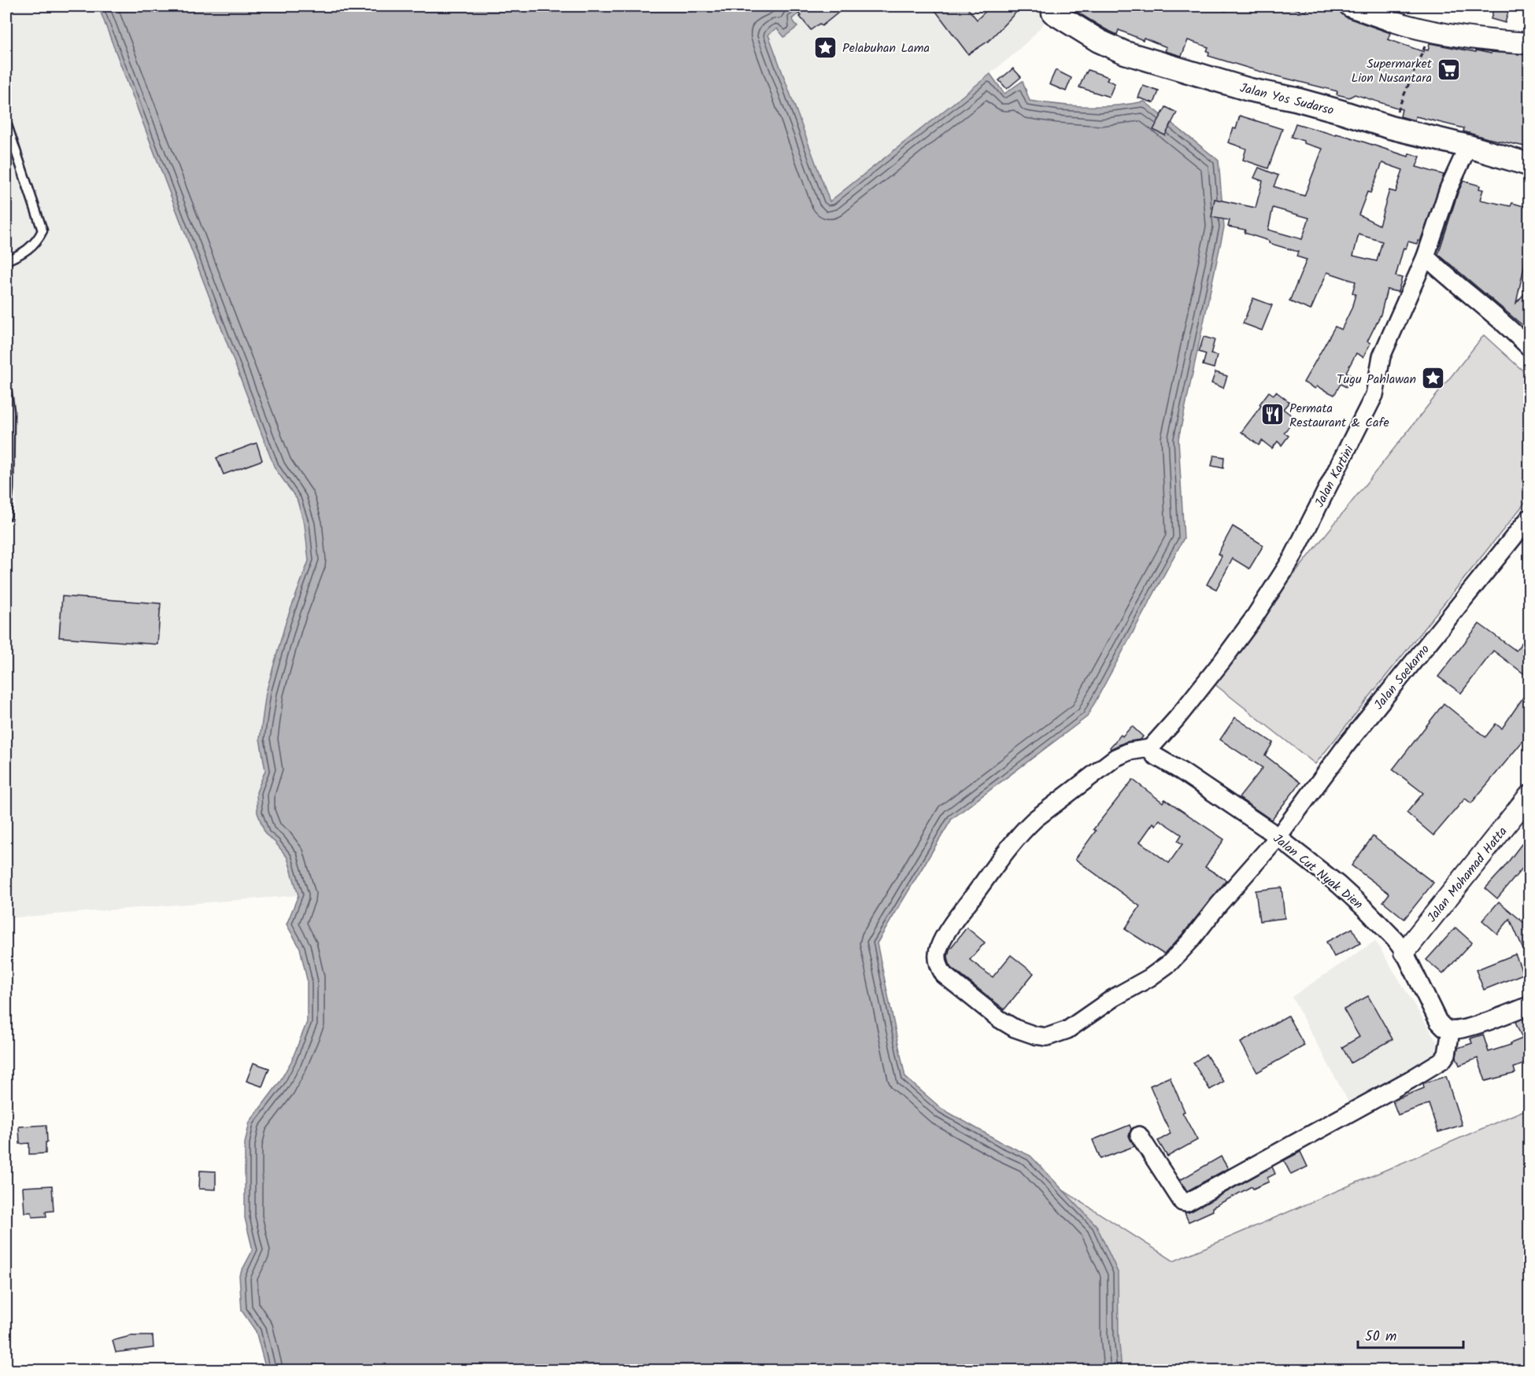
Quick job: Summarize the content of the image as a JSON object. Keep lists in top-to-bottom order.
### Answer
{
  "streets": {
    "main road": ["Jalan Yos Sudarso"],
    "street": [
      "Jalan Kartini",
      "Jalan Soekarno",
      "Jalan Cut Nyak Dien",
      "Jalan Mohamad Hatta"
    ]
  },
  "crossings": [
    ["Jalan Yos Sudarso", "Jalan Kartini"],
    ["Jalan Kartini", "Jalan Soekarno"],
    ["Jalan Kartini", "Jalan Cut Nyak Dien"],
    ["Jalan Soekarno", "Jalan Cut Nyak Dien"],
    ["Jalan Cut Nyak Dien", "Jalan Mohamad Hatta"]
  ],
  "places": {
    "place": ["Pelabuhan Lama", "Tugu Pahlawan"],
    "supermarket": ["Supermarket Lion Nusantara"],
    "restaurant": ["Permata Restaurant & Cafe"]
  },
  "scale_bar": "50 m"
}
